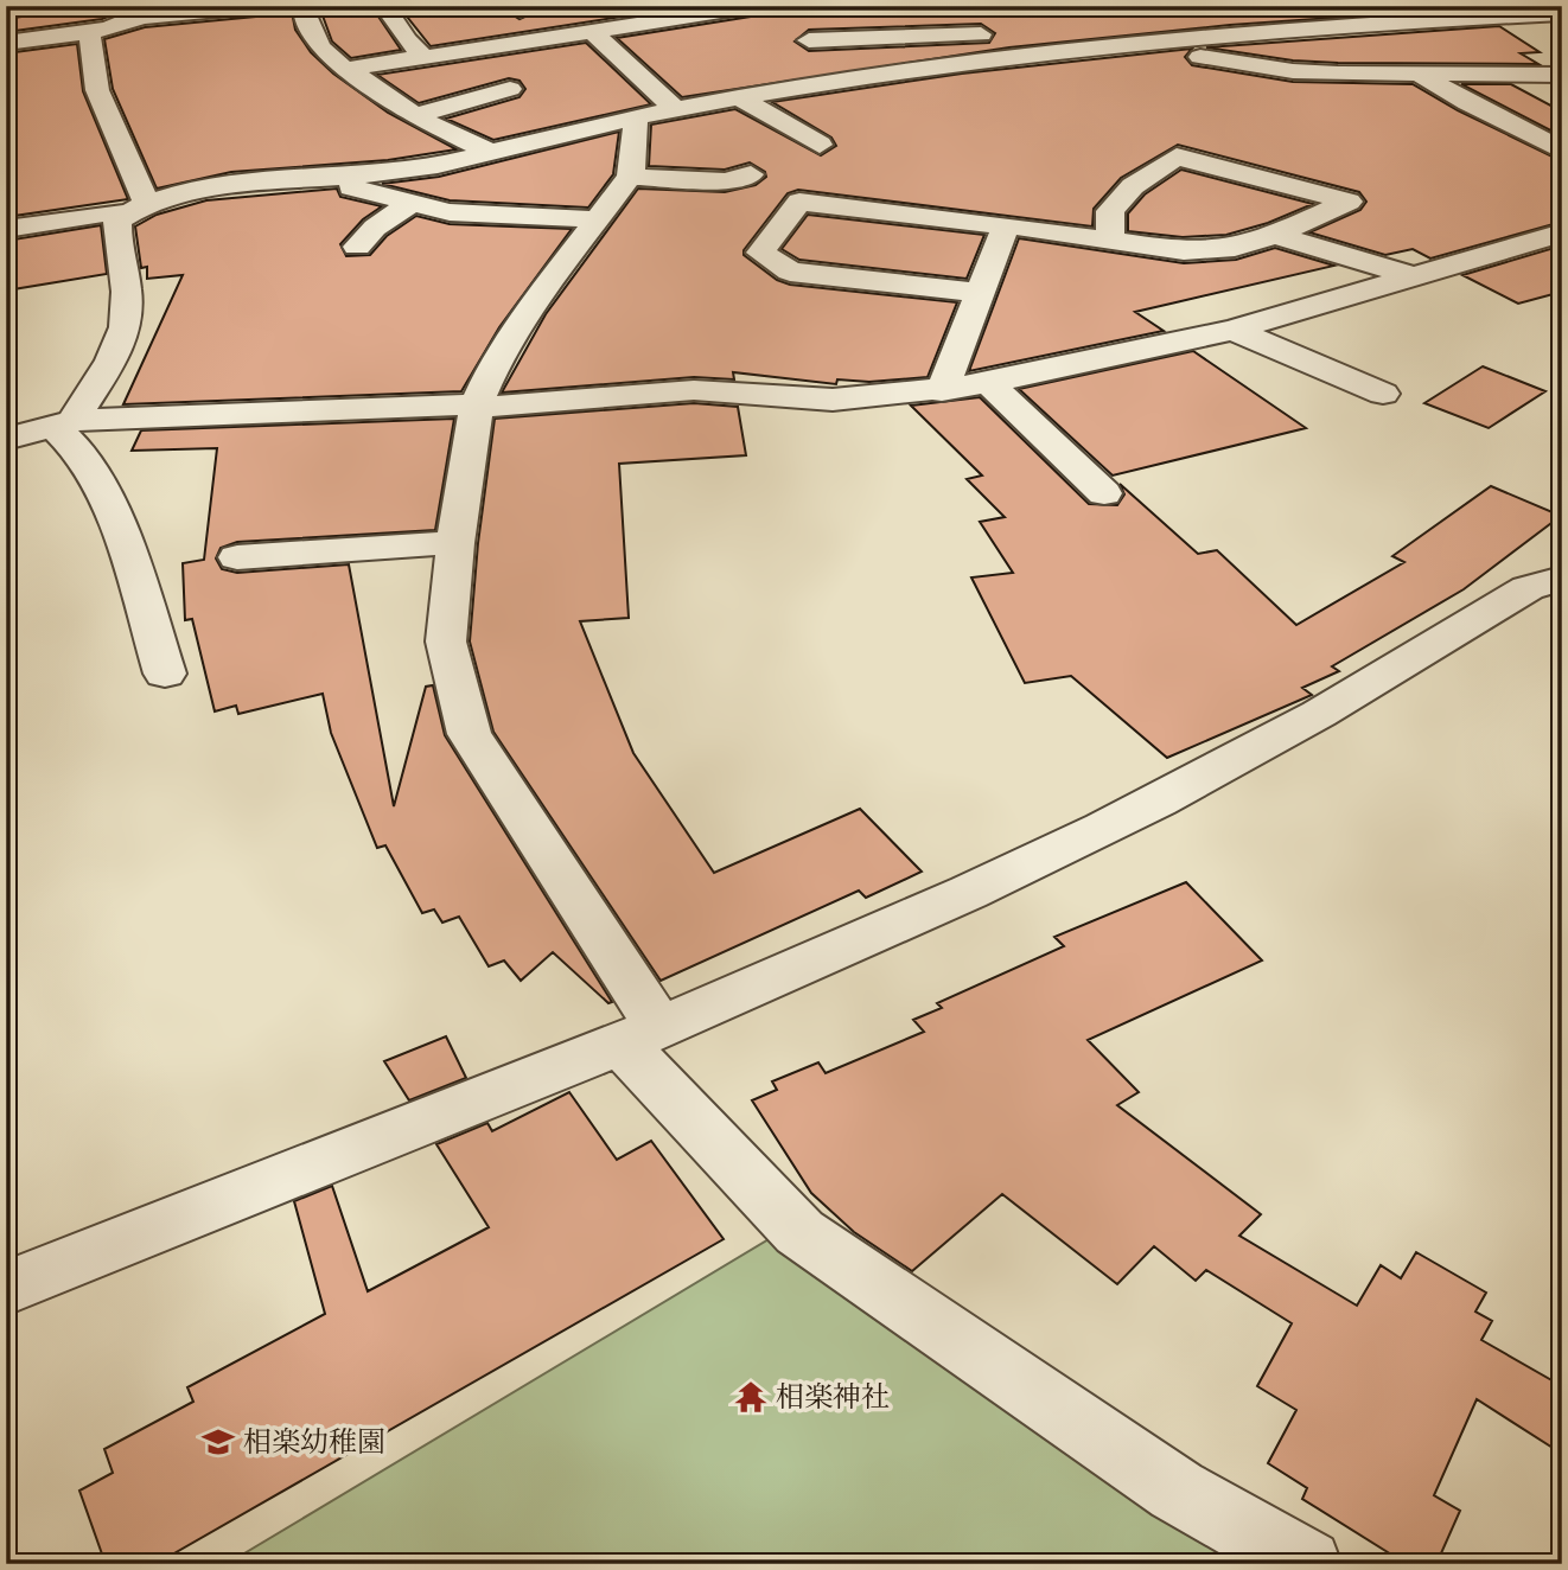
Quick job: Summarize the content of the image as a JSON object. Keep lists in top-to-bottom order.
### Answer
{
  "places": {
    "temple": ["相楽神社"],
    "school or university": ["相楽幼稚園"]
  }
}
